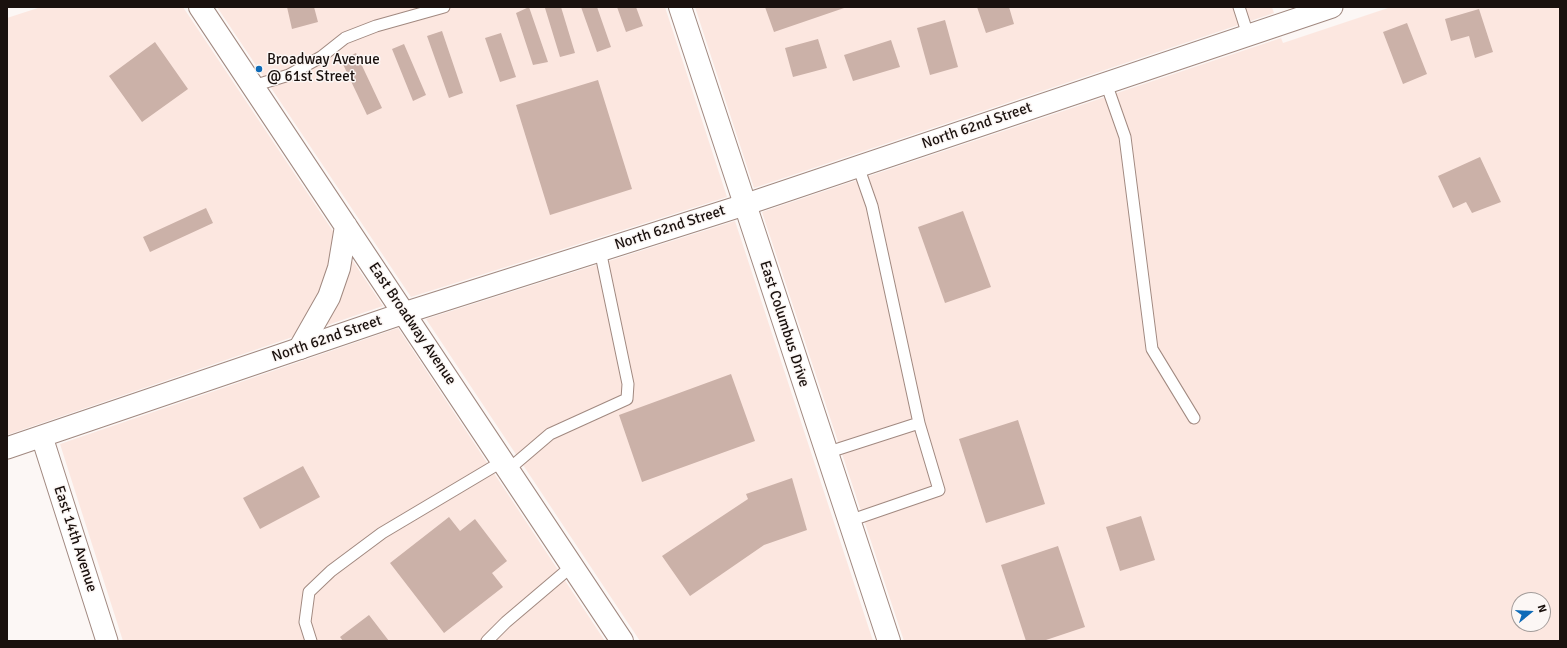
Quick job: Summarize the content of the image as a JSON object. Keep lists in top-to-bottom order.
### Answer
{
  "streets": {
    "street": [
      "North 62nd Street",
      "East Broadway Avenue",
      "East Columbus Drive",
      "East 14th Avenue"
    ]
  },
  "crossings": [
    ["North 62nd Street", "East Broadway Avenue"],
    ["North 62nd Street", "East Columbus Drive"],
    ["North 62nd Street", "East 14th Avenue"]
  ],
  "places": ["Broadway Avenue @ 61st Street"],
  "north": "right"
}
